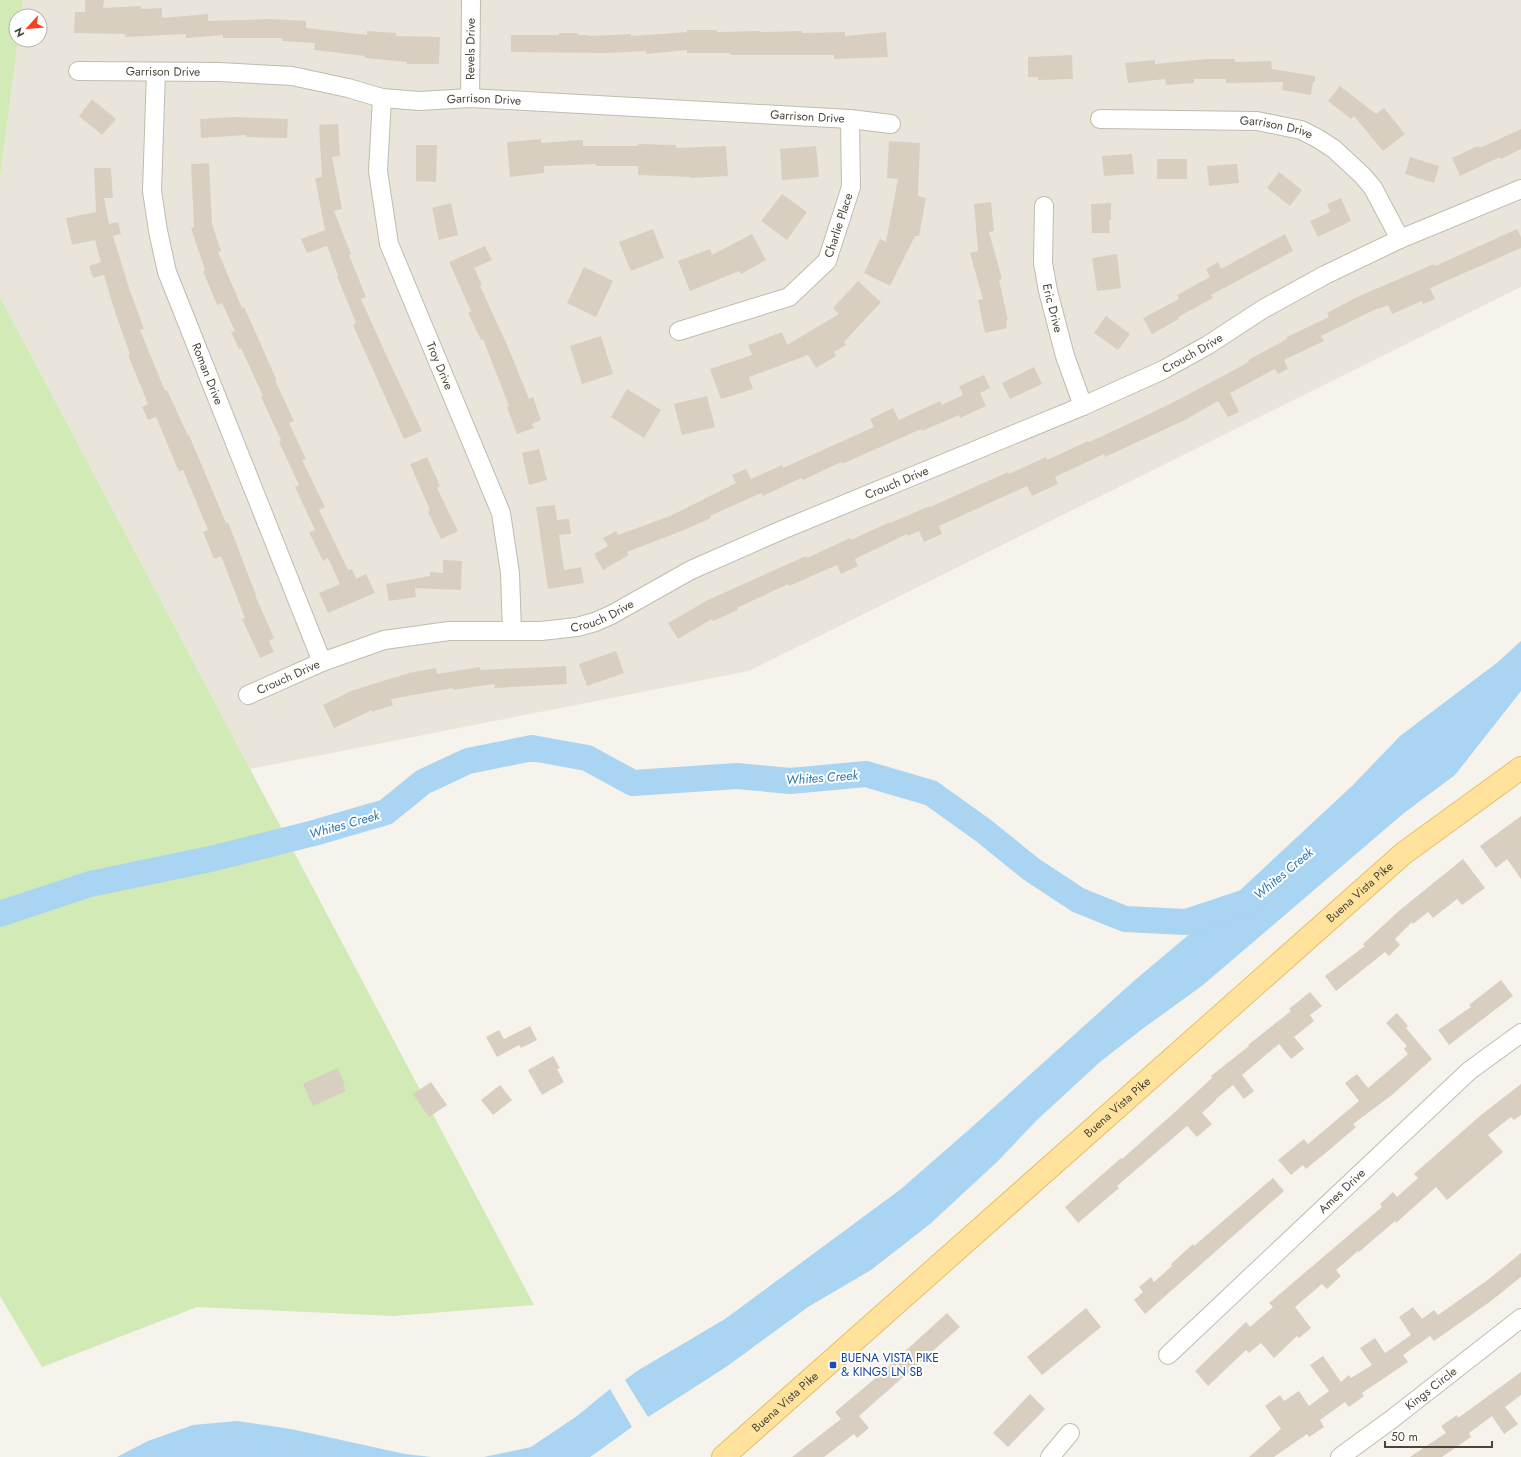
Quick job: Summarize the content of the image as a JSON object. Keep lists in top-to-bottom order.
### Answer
{
  "streets": {
    "main road": ["Buena Vista Pike"],
    "street": [
      "Revels Drive",
      "Garrison Drive",
      "Charlie Place",
      "Eric Drive",
      "Crouch Drive",
      "Troy Drive",
      "Roman Drive",
      "Ames Drive",
      "Kings Circle"
    ]
  },
  "crossings": [
    ["Revels Drive", "Garrison Drive"],
    ["Garrison Drive", "Charlie Place"],
    ["Garrison Drive", "Crouch Drive"],
    ["Garrison Drive", "Troy Drive"],
    ["Garrison Drive", "Roman Drive"],
    ["Eric Drive", "Crouch Drive"],
    ["Crouch Drive", "Troy Drive"],
    ["Crouch Drive", "Roman Drive"]
  ],
  "water": ["Whites Creek"],
  "places": {
    "transit": ["BUENA VISTA PIKE & KINGS LN SB"]
  },
  "scale_bar": "50 m",
  "north": "bottom left"
}
